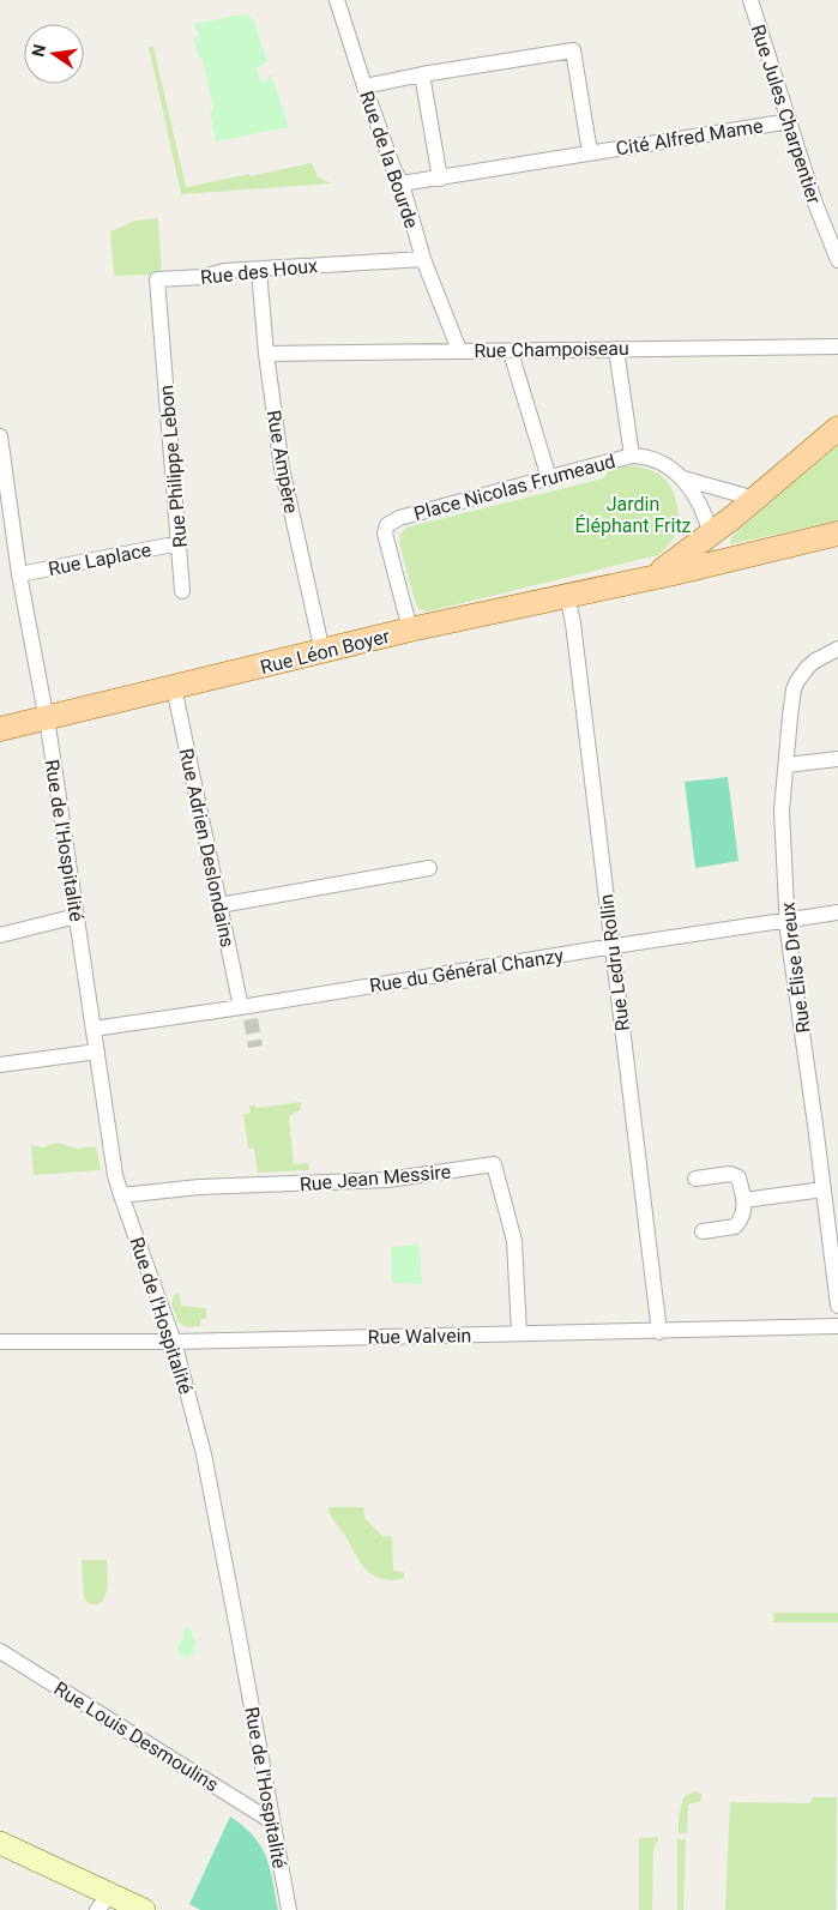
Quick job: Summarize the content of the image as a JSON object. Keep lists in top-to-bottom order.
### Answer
{
  "streets": {
    "main road": ["Rue Léon Boyer"],
    "street": [
      "Rue Jules Charpentier",
      "Cité Alfred Mame",
      "Rue de la Bourde",
      "Rue des Houx",
      "Rue Champoiseau",
      "Rue Ampère",
      "Rue Philippe Lebon",
      "Place Nicolas Frumeaud",
      "Rue Laplace",
      "Rue de l'Hospitalité",
      "Rue Adrien Deslondains",
      "Rue Ledru Rollin",
      "Rue Élise Dreux",
      "Rue du Général Chanzy",
      "Rue Jean Messire",
      "Rue Walvein",
      "Rue Louis Desmoulins"
    ]
  },
  "crossings": [
    ["Rue Jules Charpentier", "Cité Alfred Mame"],
    ["Cité Alfred Mame", "Rue de la Bourde"],
    ["Rue de la Bourde", "Rue des Houx"],
    ["Rue de la Bourde", "Rue Champoiseau"],
    ["Rue des Houx", "Rue Ampère"],
    ["Rue des Houx", "Rue Philippe Lebon"],
    ["Rue Champoiseau", "Rue Ampère"],
    ["Rue Ampère", "Rue Léon Boyer"],
    ["Rue Philippe Lebon", "Rue Laplace"],
    ["Place Nicolas Frumeaud", "Rue Léon Boyer"],
    ["Rue Laplace", "Rue de l'Hospitalité"],
    ["Rue Léon Boyer", "Rue de l'Hospitalité"],
    ["Rue Léon Boyer", "Rue Adrien Deslondains"],
    ["Rue Léon Boyer", "Rue Ledru Rollin"],
    ["Rue de l'Hospitalité", "Rue du Général Chanzy"],
    ["Rue de l'Hospitalité", "Rue Jean Messire"],
    ["Rue de l'Hospitalité", "Rue Walvein"],
    ["Rue de l'Hospitalité", "Rue Louis Desmoulins"],
    ["Rue Adrien Deslondains", "Rue du Général Chanzy"],
    ["Rue Ledru Rollin", "Rue du Général Chanzy"],
    ["Rue Ledru Rollin", "Rue Walvein"],
    ["Rue Élise Dreux", "Rue du Général Chanzy"],
    ["Rue Jean Messire", "Rue Walvein"]
  ],
  "parks": ["Jardin Éléphant Fritz"],
  "north": "left"
}
